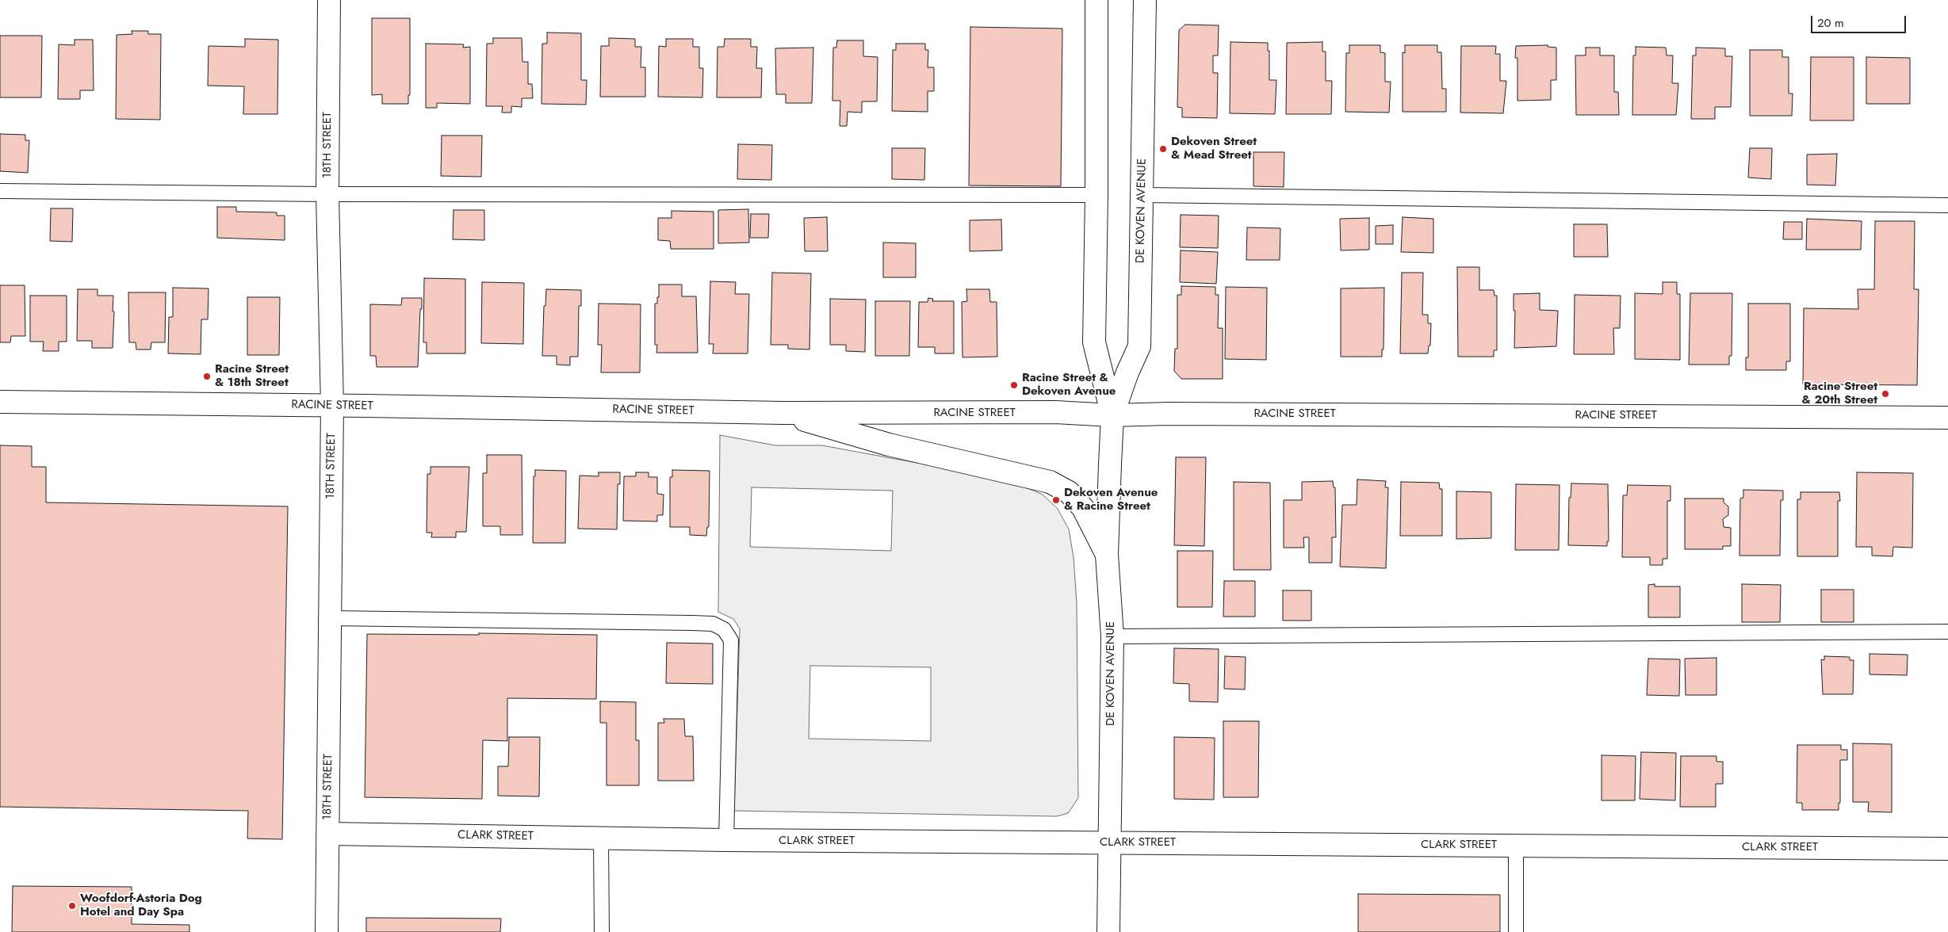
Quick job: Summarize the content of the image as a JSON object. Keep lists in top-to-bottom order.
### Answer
{
  "streets": {
    "street": [
      "18TH STREET",
      "DE KOVEN AVENUE",
      "RACINE STREET",
      "CLARK STREET"
    ]
  },
  "crossings": [
    ["18TH STREET", "RACINE STREET"],
    ["18TH STREET", "CLARK STREET"],
    ["DE KOVEN AVENUE", "RACINE STREET"],
    ["DE KOVEN AVENUE", "CLARK STREET"]
  ],
  "places": [
    "Dekoven Street & Mead Street",
    "Racine Street & 18th Street",
    "Racine Street & Dekoven Avenue",
    "Racine Street & 20th Street",
    "Dekoven Avenue & Racine Street",
    "Woofdorf-Astoria Dog Hotel and Day Spa"
  ],
  "scale_bar": "20 m"
}
